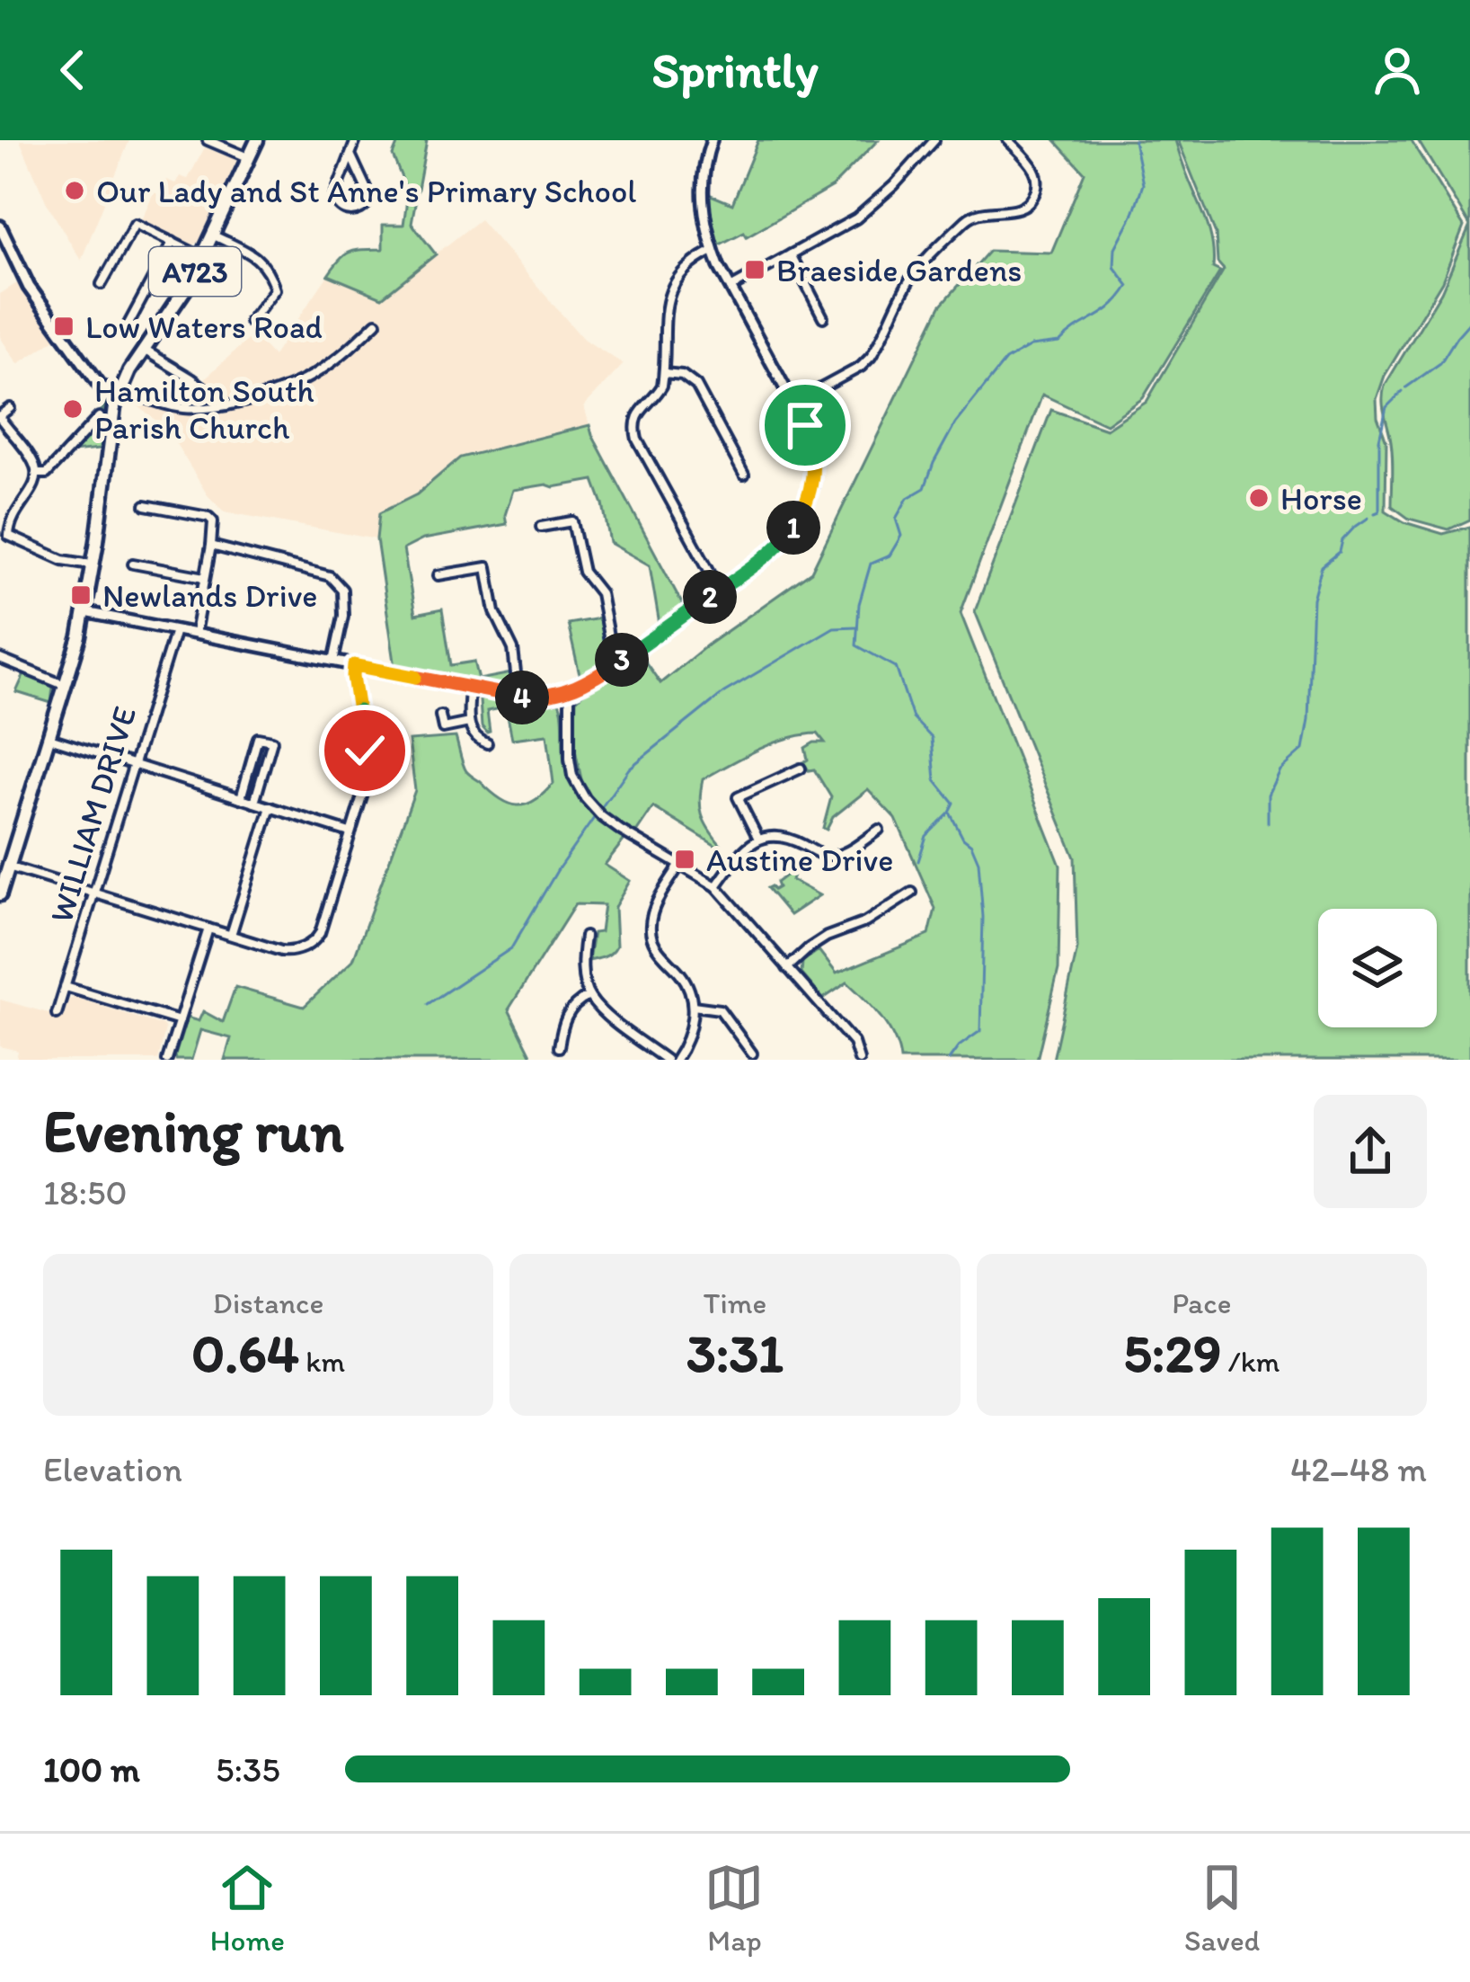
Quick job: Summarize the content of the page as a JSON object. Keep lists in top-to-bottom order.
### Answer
{
  "streets": {
    "main road": ["A723"],
    "street": ["WILLIAM DRIVE"]
  },
  "places": {
    "other": ["Our Lady and St Anne's Primary School", "Hamilton South Parish Church", "Horse"],
    "transit": [
      "Braeside Gardens",
      "Low Waters Road",
      "Newlands Drive",
      "Austine Drive"
    ]
  },
  "page": {
    "header": "Sprintly",
    "pins": [
      "1",
      "2",
      "3",
      "4"
    ],
    "heading": ["Evening run", "18:50"],
    "stats": [
      ["Distance", "0.64 km"],
      ["Time", "3:31"],
      ["Pace", "5:29 /km"]
    ],
    "chart": ["Elevation", "42–48 m"],
    "list": [
      {
        "name": "100 m",
        "note": "5:35"
      }
    ],
    "tabs": ["Home", "Map", "Saved"]
  }
}
